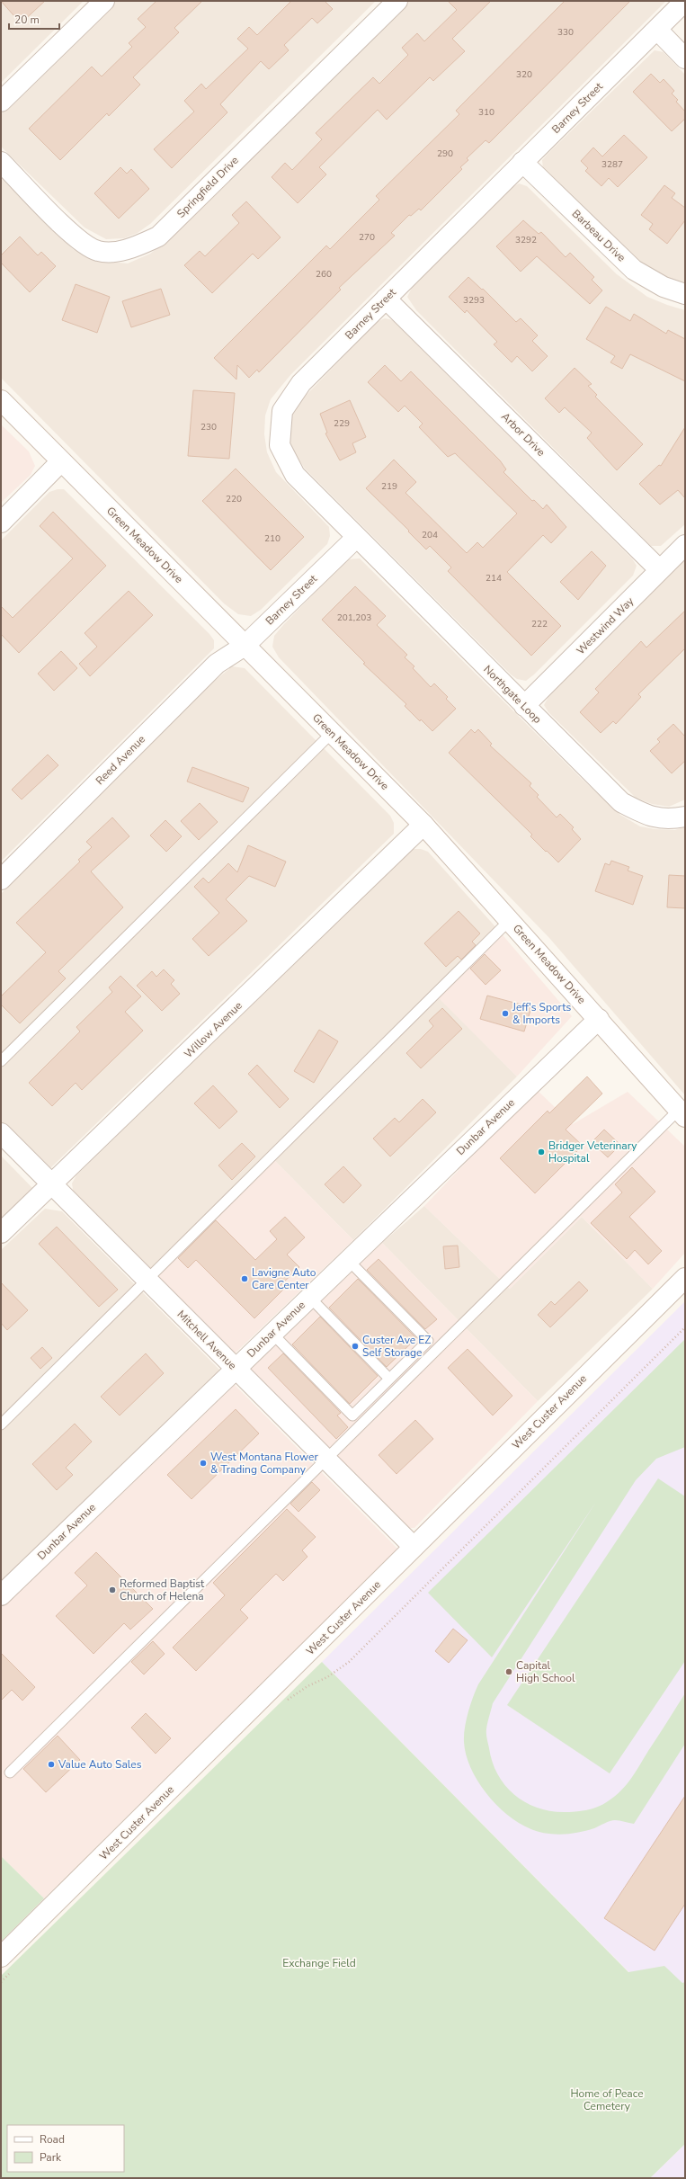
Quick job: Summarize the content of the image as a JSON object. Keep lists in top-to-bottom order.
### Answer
{
  "streets": {
    "street": [
      "Barney Street",
      "Springfield Drive",
      "Barbeau Drive",
      "Arbor Drive",
      "Green Meadow Drive",
      "Westwind Way",
      "Northgate Loop",
      "Reed Avenue",
      "Willow Avenue",
      "Dunbar Avenue",
      "Mitchell Avenue",
      "West Custer Avenue"
    ]
  },
  "crossings": [
    ["Barney Street", "Barbeau Drive"],
    ["Barney Street", "Arbor Drive"],
    ["Barney Street", "Green Meadow Drive"],
    ["Barney Street", "Northgate Loop"],
    ["Barney Street", "Reed Avenue"],
    ["Arbor Drive", "Westwind Way"],
    ["Green Meadow Drive", "Reed Avenue"],
    ["Green Meadow Drive", "Willow Avenue"],
    ["Green Meadow Drive", "Dunbar Avenue"],
    ["Westwind Way", "Northgate Loop"],
    ["Willow Avenue", "Mitchell Avenue"],
    ["Dunbar Avenue", "Mitchell Avenue"],
    ["Mitchell Avenue", "West Custer Avenue"]
  ],
  "parks": ["Exchange Field", "Home of Peace Cemetery"],
  "places": [
    "Jeff's Sports & Imports",
    "Bridger Veterinary Hospital",
    "Lavigne Auto Care Center",
    "Custer Ave EZ Self Storage",
    "West Montana Flower & Trading Company",
    "Reformed Baptist Church of Helena",
    "Capital High School",
    "Value Auto Sales"
  ],
  "house_numbers": [
    "330",
    "320",
    "310",
    "290",
    "3287",
    "270",
    "3292",
    "260",
    "3293",
    "229",
    "230",
    "219",
    "220",
    "204",
    "210",
    "214",
    "201,203",
    "222"
  ],
  "legend": ["Road", "Park"],
  "scale_bar": "20 m"
}
